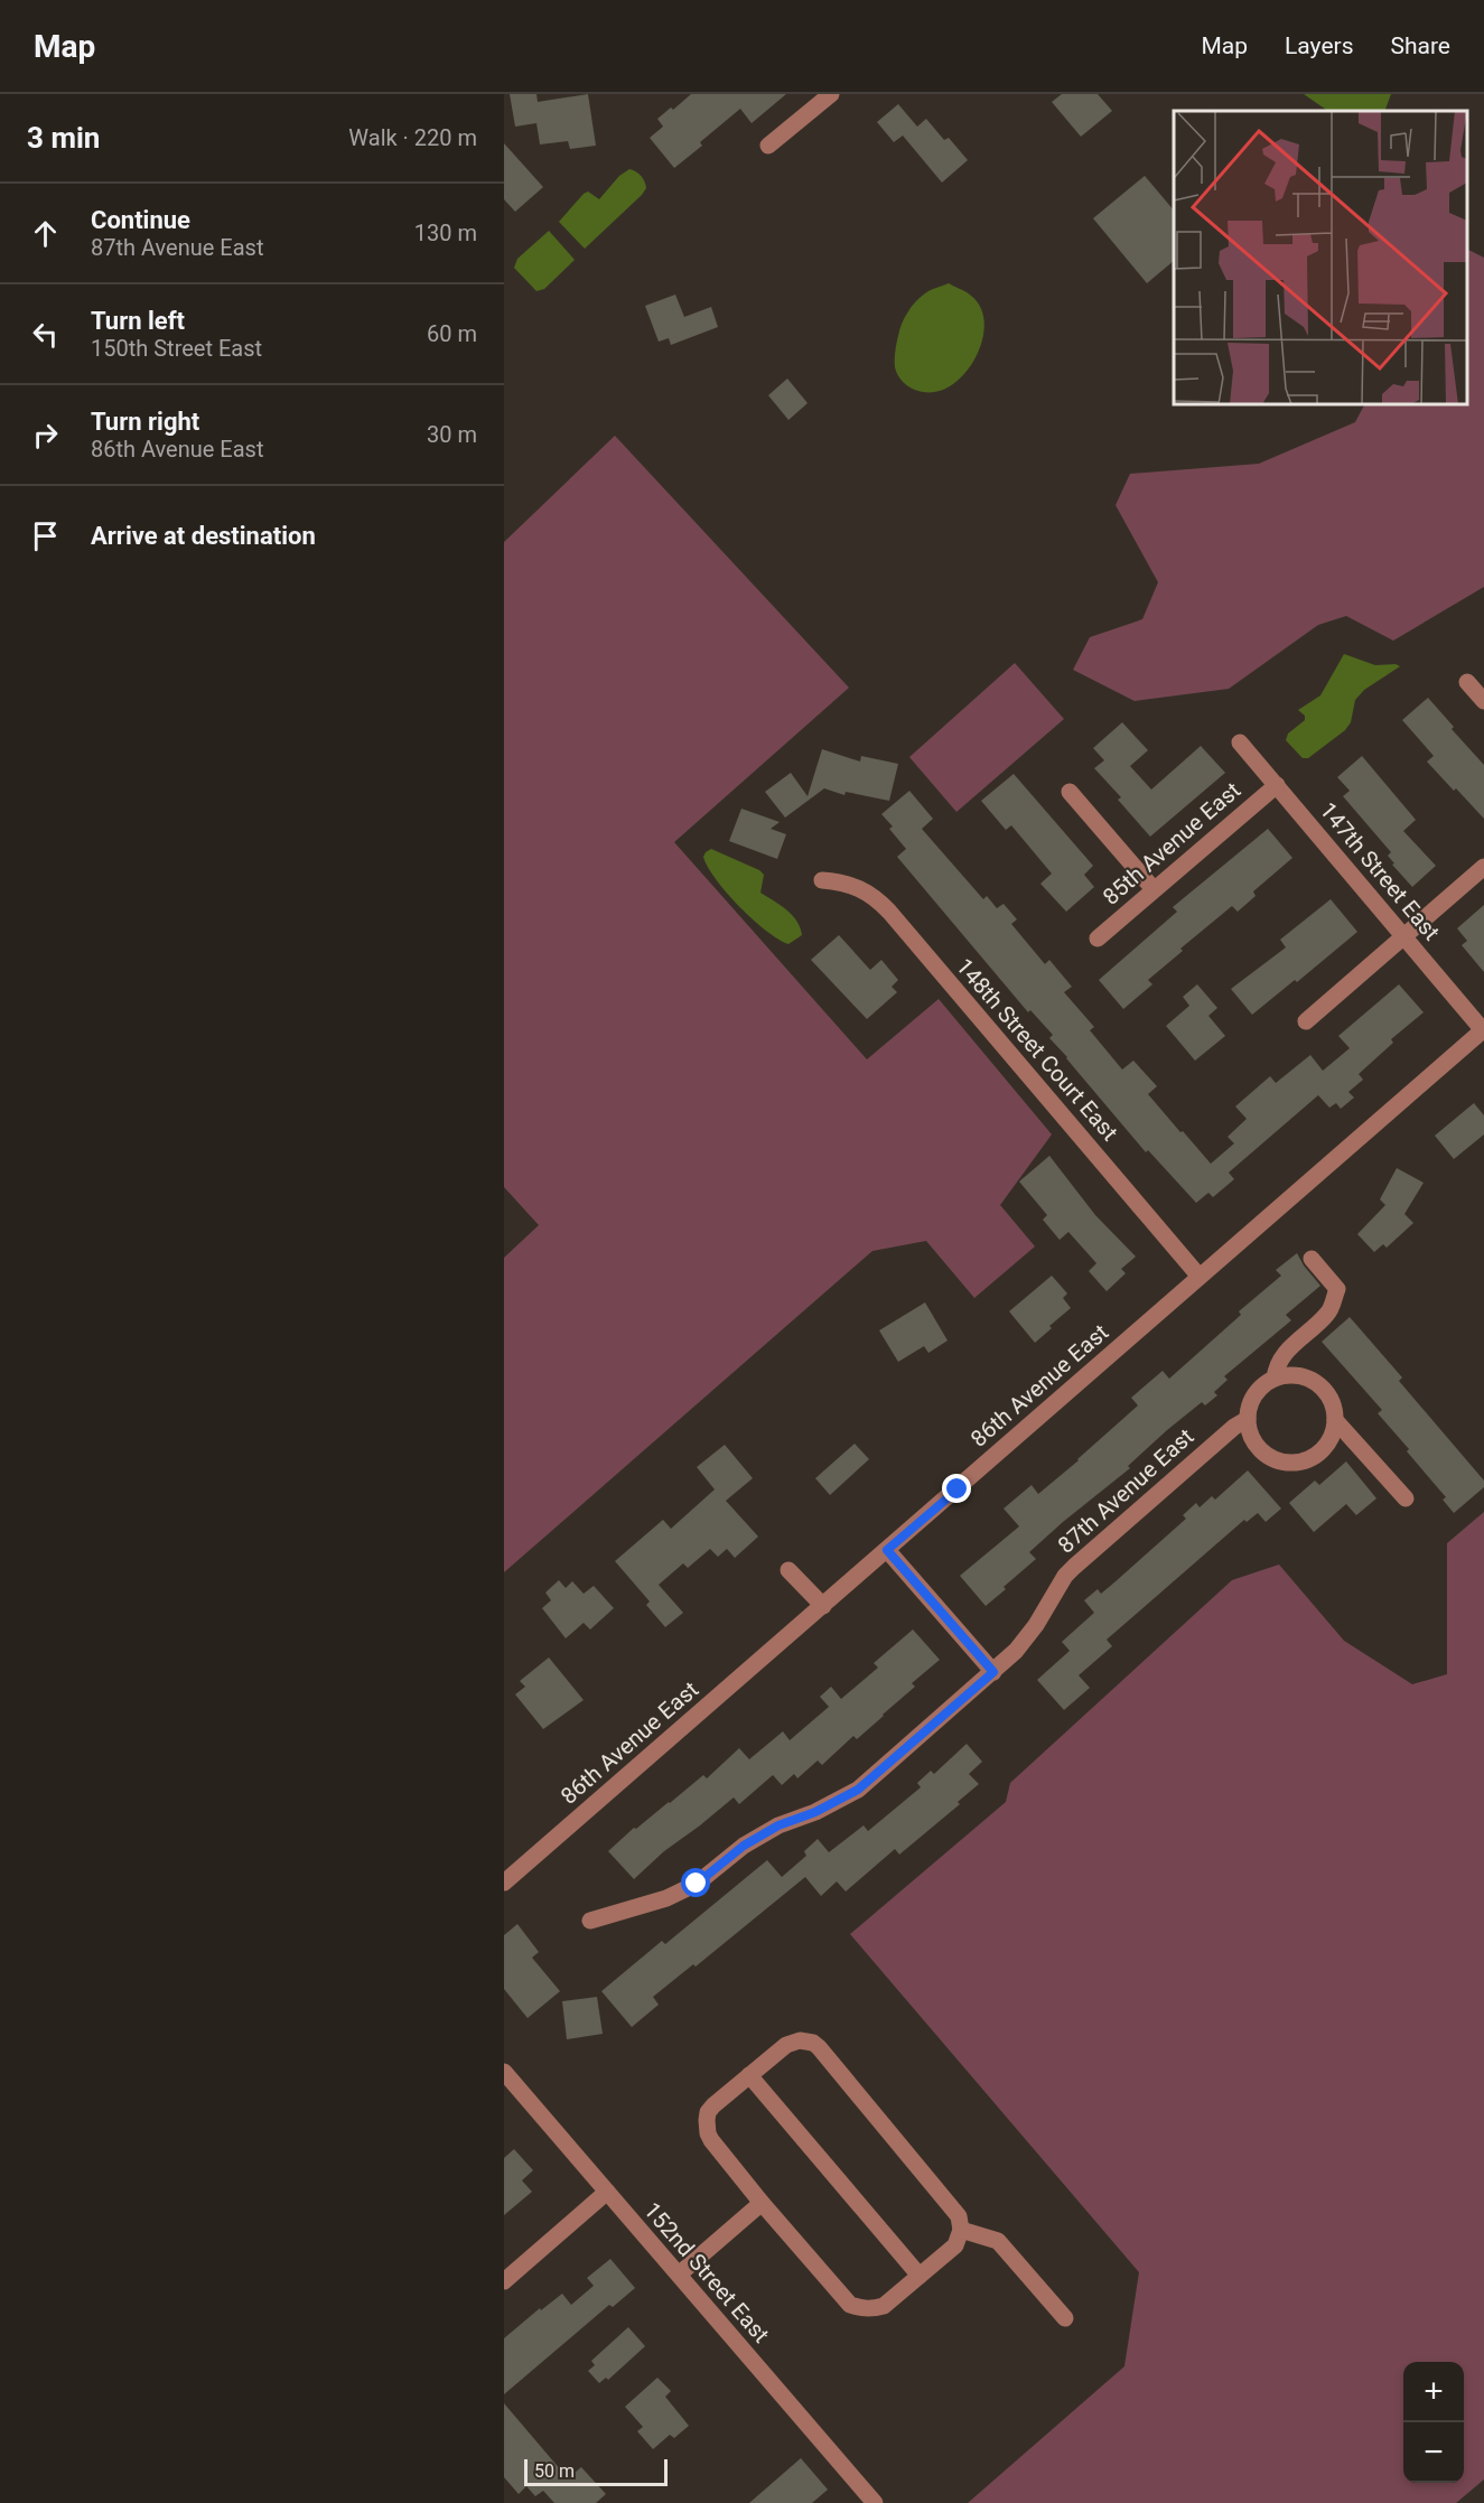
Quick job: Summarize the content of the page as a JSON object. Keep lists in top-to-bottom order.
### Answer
{
  "streets": {
    "street": [
      "85th Avenue East",
      "147th Street East",
      "148th Street Court East",
      "86th Avenue East",
      "87th Avenue East",
      "152nd Street East"
    ]
  },
  "crossings": [
    ["85th Avenue East", "147th Street East"],
    ["147th Street East", "86th Avenue East"],
    ["148th Street Court East", "86th Avenue East"]
  ],
  "scale_bar": "50 m",
  "page": {
    "header": "Map",
    "nav": ["Map", "Layers", "Share"],
    "heading": ["3 min", "Walk · 220 m"],
    "list": [
      ["Continue", "87th Avenue East", "130 m"],
      ["Turn left", "150th Street East", "60 m"],
      ["Turn right", "86th Avenue East", "30 m"],
      "Arrive at destination"
    ],
    "map_buttons": ["+", "−"],
    "scale": "50 m"
  }
}
